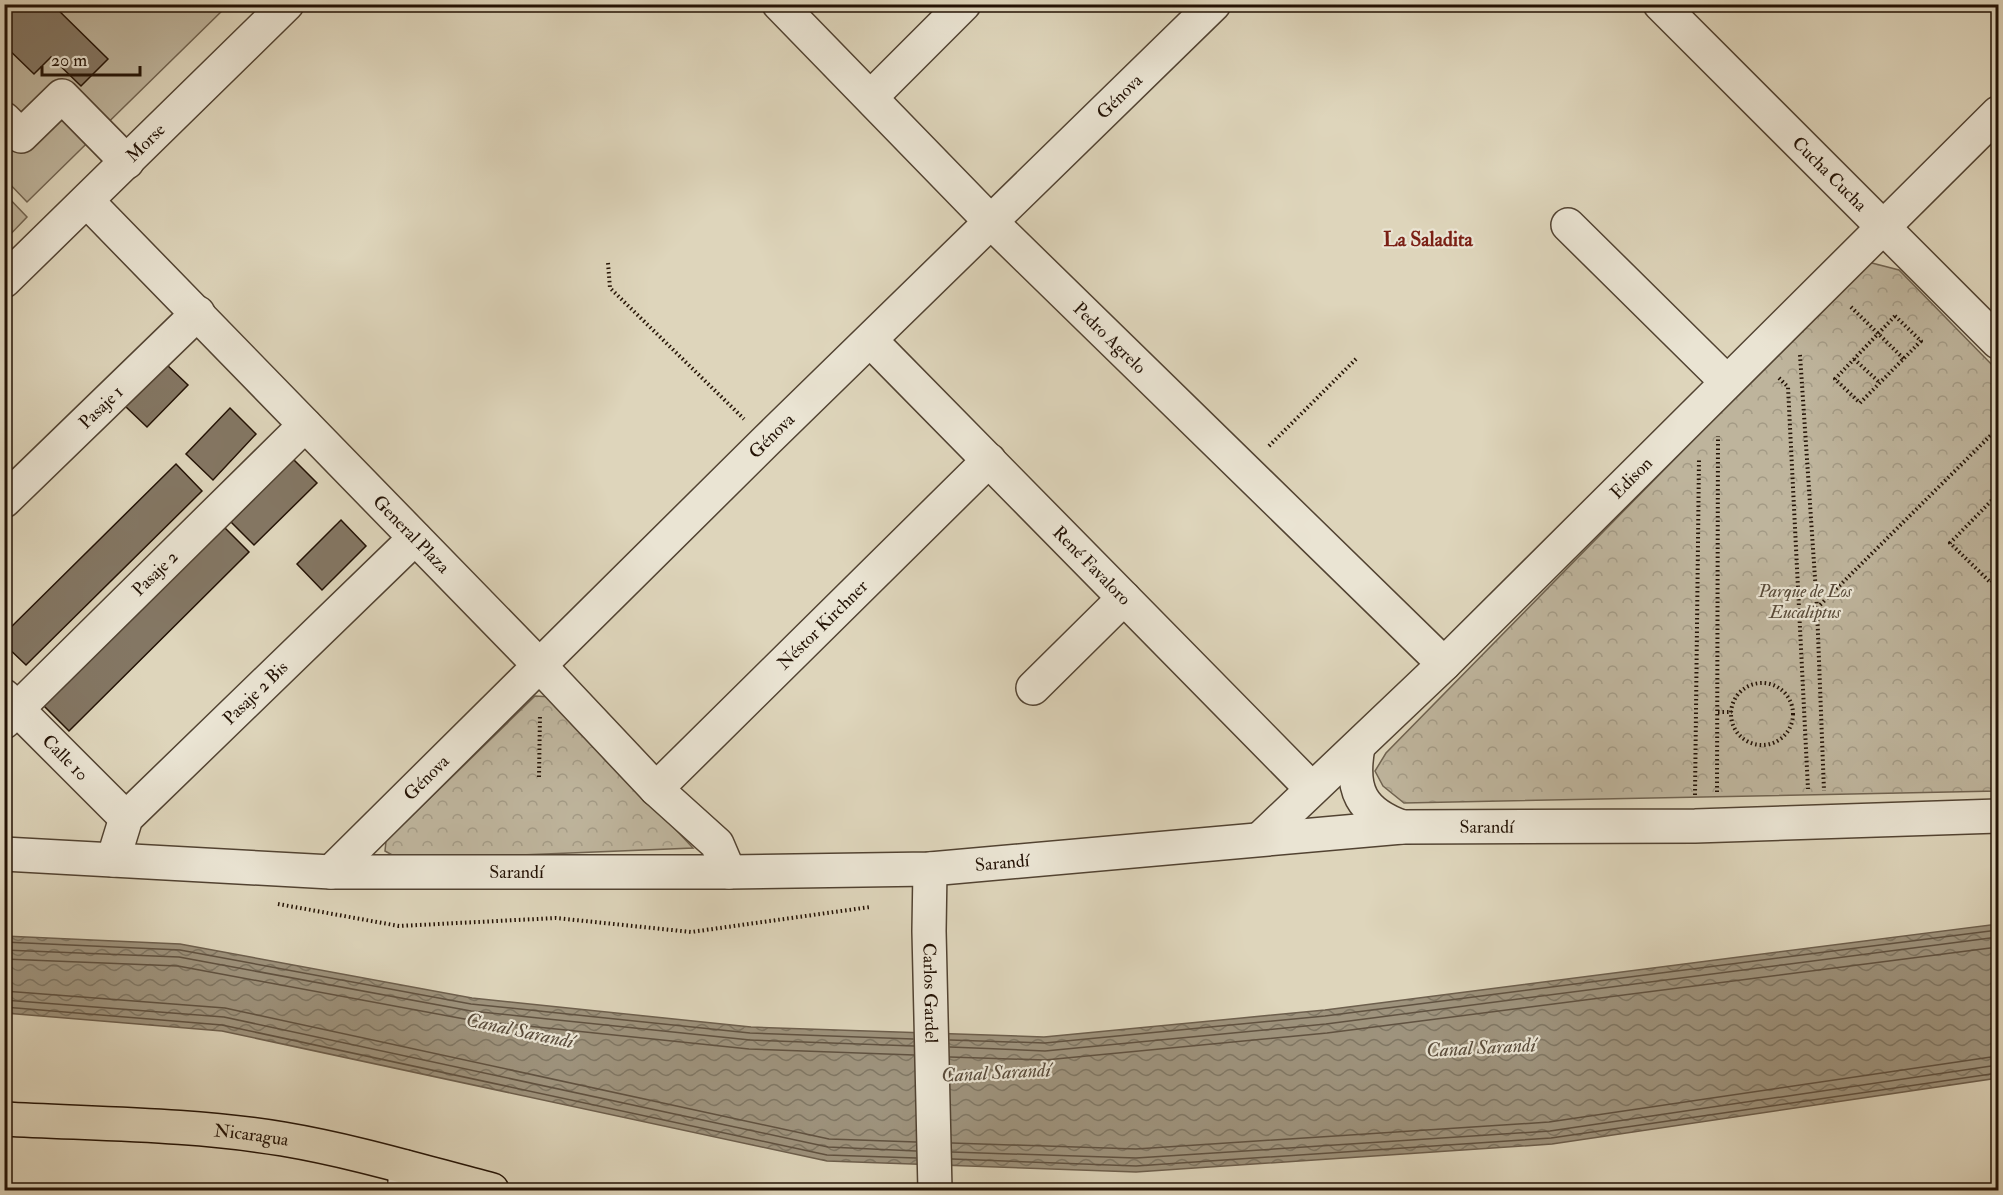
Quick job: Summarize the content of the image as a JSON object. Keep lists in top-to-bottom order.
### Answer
{
  "streets": {
    "main road": ["Nicaragua"],
    "street": [
      "Génova",
      "Morse",
      "Cucha Cucha",
      "Pedro Agrelo",
      "Pasaje 1",
      "Edison",
      "General Plaza",
      "René Favaloro",
      "Pasaje 2",
      "Néstor Kirchner",
      "Pasaje 2 Bis",
      "Calle 10",
      "Sarandí",
      "Carlos Gardel"
    ]
  },
  "crossings": [
    ["Génova", "Pedro Agrelo"],
    ["Génova", "General Plaza"],
    ["Génova", "René Favaloro"],
    ["Génova", "Sarandí"],
    ["Morse", "General Plaza"],
    ["Cucha Cucha", "Edison"],
    ["Pedro Agrelo", "Edison"],
    ["Pasaje 1", "General Plaza"],
    ["Edison", "René Favaloro"],
    ["Edison", "Sarandí"],
    ["General Plaza", "Pasaje 2"],
    ["General Plaza", "Néstor Kirchner"],
    ["General Plaza", "Pasaje 2 Bis"],
    ["General Plaza", "Sarandí"],
    ["René Favaloro", "Néstor Kirchner"],
    ["Pasaje 2", "Calle 10"],
    ["Pasaje 2 Bis", "Calle 10"],
    ["Pasaje 2 Bis", "Sarandí"],
    ["Sarandí", "Carlos Gardel"]
  ],
  "districts": ["La Saladita"],
  "water": ["Canal Sarandí"],
  "parks": ["Parque de Los Eucaliptus"],
  "scale_bar": "20 m"
}
